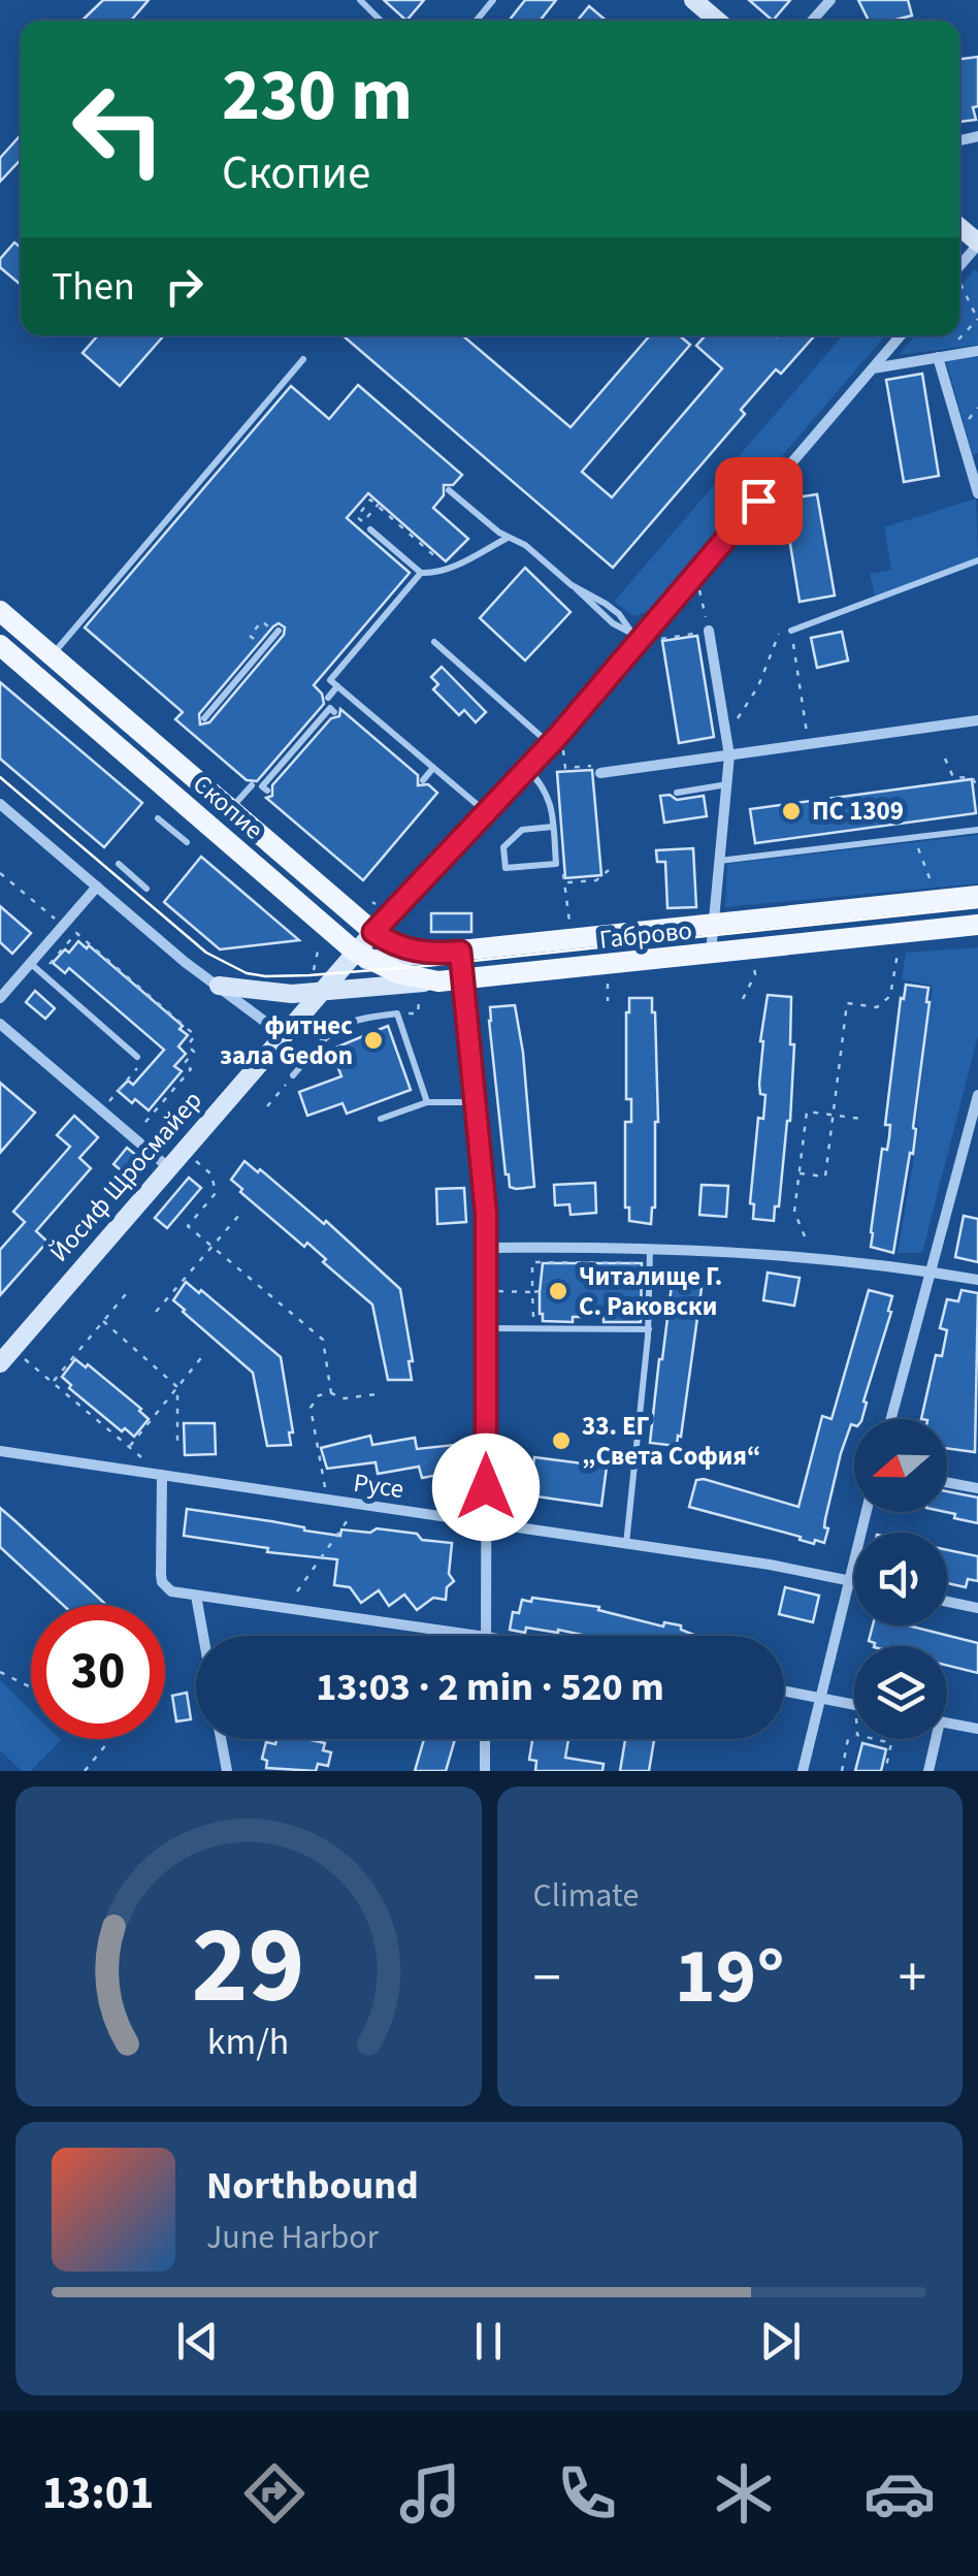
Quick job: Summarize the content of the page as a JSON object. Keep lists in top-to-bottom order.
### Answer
{
  "streets": {
    "main road": ["Скопие", "Габрово"],
    "street": ["Йосиф Щросмайер", "Русе"]
  },
  "crossings": [
    ["Скопие", "Габрово"],
    ["Скопие", "Йосиф Щросмайер"],
    ["Габрово", "Йосиф Щросмайер"]
  ],
  "places": [
    "ПС 1309",
    "фитнес зала Gedon",
    "Читалище Г. С. Раковски",
    "33. ЕГ „Света София“"
  ],
  "north": "left",
  "page": {
    "turn": ["230 m", "Скопие"],
    "then": "Then",
    "limit": "30",
    "trip": "13:03 · 2 min · 520 m",
    "tile": "Climate",
    "heat": ["−", "19°", "+"],
    "song": ["Northbound", "June Harbor"],
    "tabs": "13:01",
    "gauge": ["29", "km/h"]
  }
}
